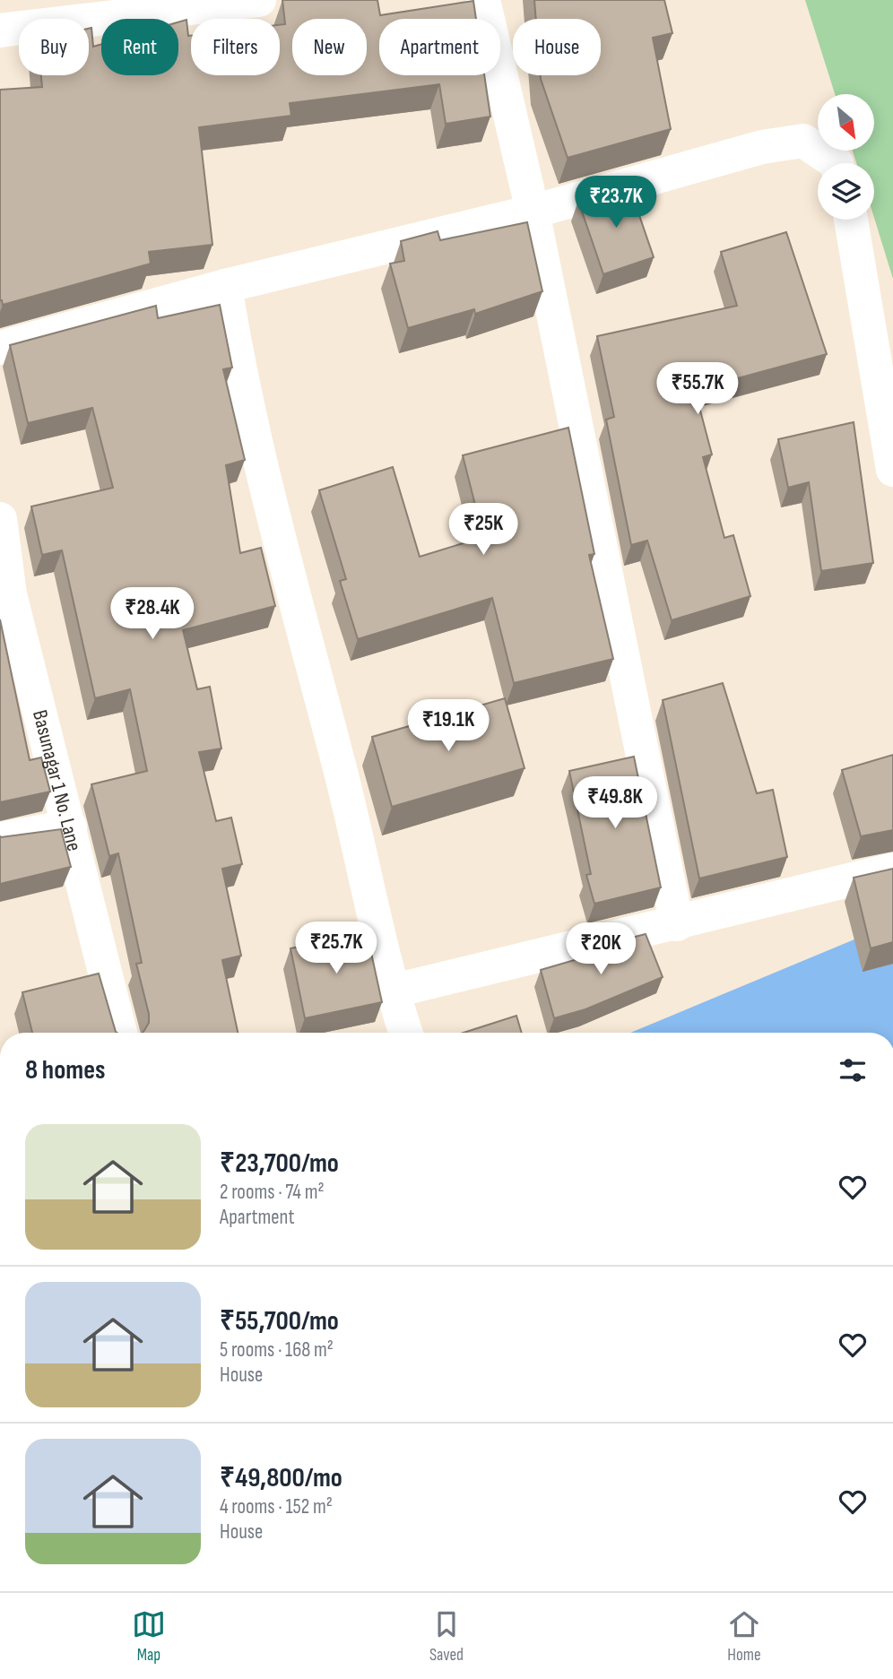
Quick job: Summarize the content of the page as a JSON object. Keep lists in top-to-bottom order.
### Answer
{
  "streets": {
    "street": ["Basunagar 1 No. Lane"]
  },
  "north": "bottom right",
  "page": {
    "chip": [
      "Buy",
      "Rent",
      "Filters",
      "New",
      "Apartment",
      "House"
    ],
    "price": [
      "₹23.7K",
      "₹55.7K",
      "₹25K",
      "₹28.4K",
      "₹19.1K",
      "₹49.8K",
      "₹25.7K",
      "₹20K"
    ],
    "heading": "8 homes",
    "list": [
      {
        "name": "₹23,700/mo",
        "note": "2 rooms · 74 m² · Apartment"
      },
      {
        "name": "₹55,700/mo",
        "note": "5 rooms · 168 m² · House"
      },
      {
        "name": "₹49,800/mo",
        "note": "4 rooms · 152 m² · House"
      }
    ],
    "tabs": ["Map", "Saved", "Home"]
  }
}
